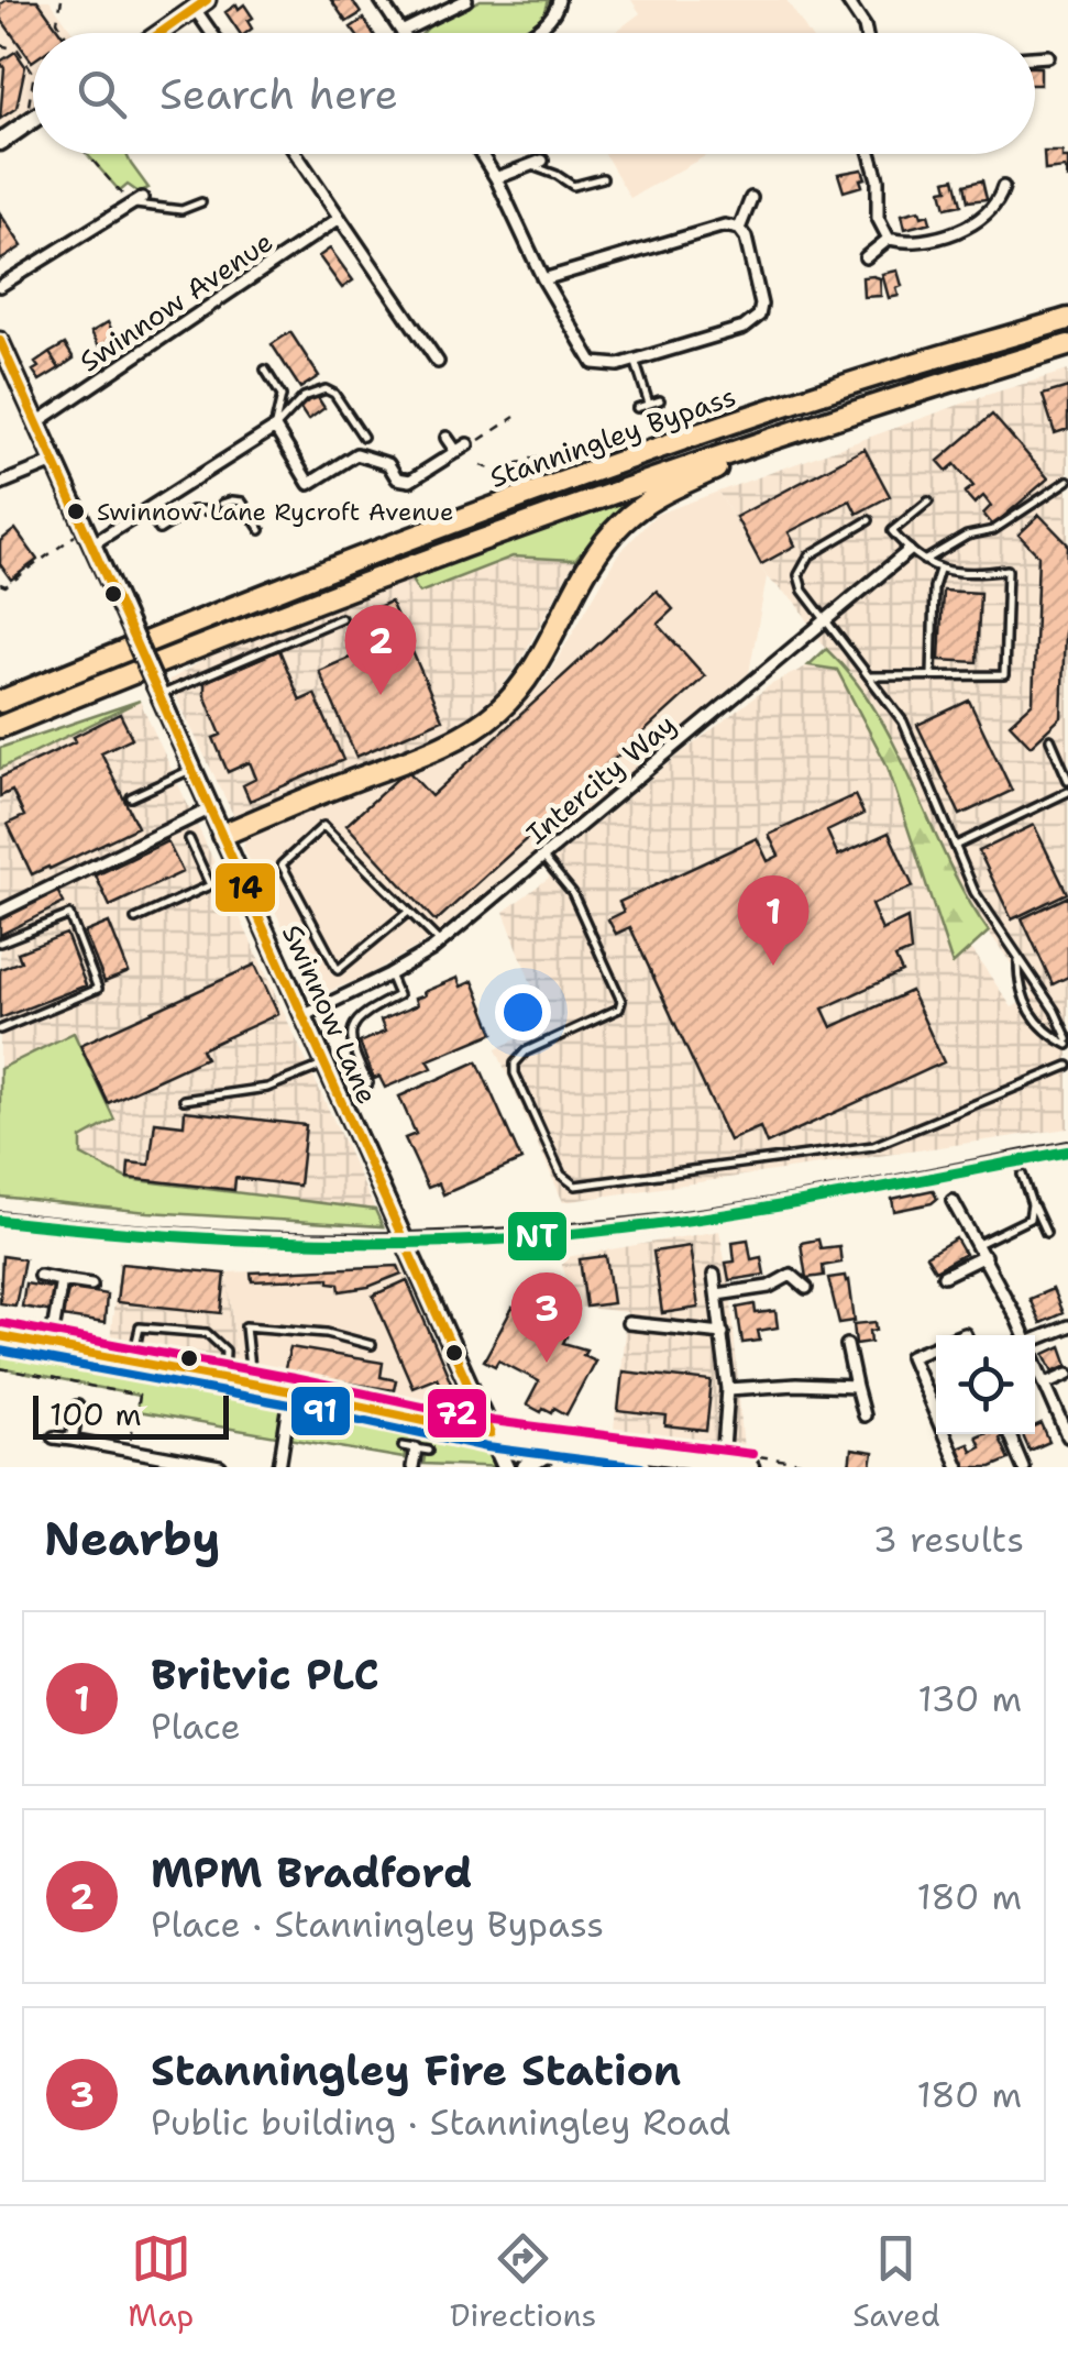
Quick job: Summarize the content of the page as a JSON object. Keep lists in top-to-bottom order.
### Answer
{
  "streets": {
    "highway": ["Stanningley Bypass"],
    "street": ["Swinnow Avenue", "Intercity Way", "Swinnow Lane"]
  },
  "crossings": [
    ["Swinnow Avenue", "Swinnow Lane"],
    ["Intercity Way", "Swinnow Lane"]
  ],
  "places": ["Swinnow Lane Rycroft Avenue"],
  "lines": [
    "transit line 14",
    "transit line NT",
    "transit line 72",
    "transit line 91"
  ],
  "scale_bar": "100 m",
  "page": {
    "search": "Search here",
    "pins": ["2", "1", "3"],
    "scale": "100 m",
    "heading": ["Nearby", "3 results"],
    "list": [
      {
        "mark": "1",
        "name": "Britvic PLC",
        "note": "Place",
        "value": "130 m"
      },
      {
        "mark": "2",
        "name": "MPM Bradford",
        "note": "Place · Stanningley Bypass",
        "value": "180 m"
      },
      {
        "mark": "3",
        "name": "Stanningley Fire Station",
        "note": "Public building · Stanningley Road",
        "value": "180 m"
      }
    ],
    "nav": ["Map", "Directions", "Saved"]
  }
}
